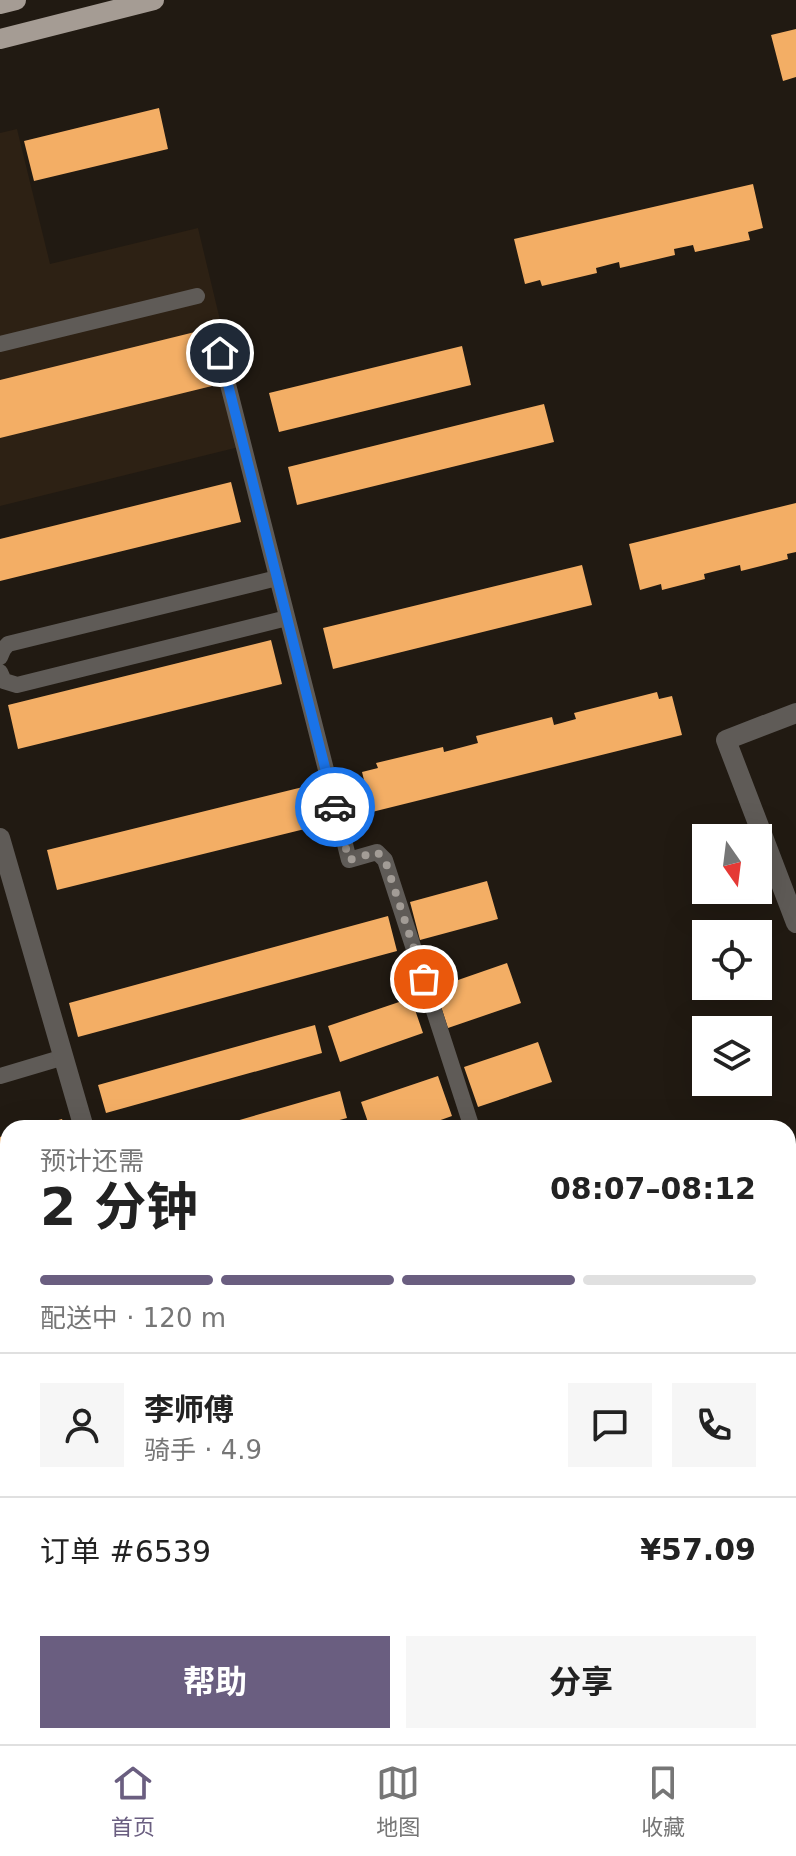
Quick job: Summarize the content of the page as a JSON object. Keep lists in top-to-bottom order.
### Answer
{
  "north": "bottom",
  "page": {
    "heading": ["2 分钟", "预计还需", "08:07–08:12"],
    "panel": [
      "李师傅",
      "骑手 · 4.9",
      "订单 #6539",
      "¥57.09"
    ],
    "bar": "配送中 · 120 m",
    "buttons": ["帮助", "分享"],
    "tabs": ["首页", "地图", "收藏"]
  }
}
